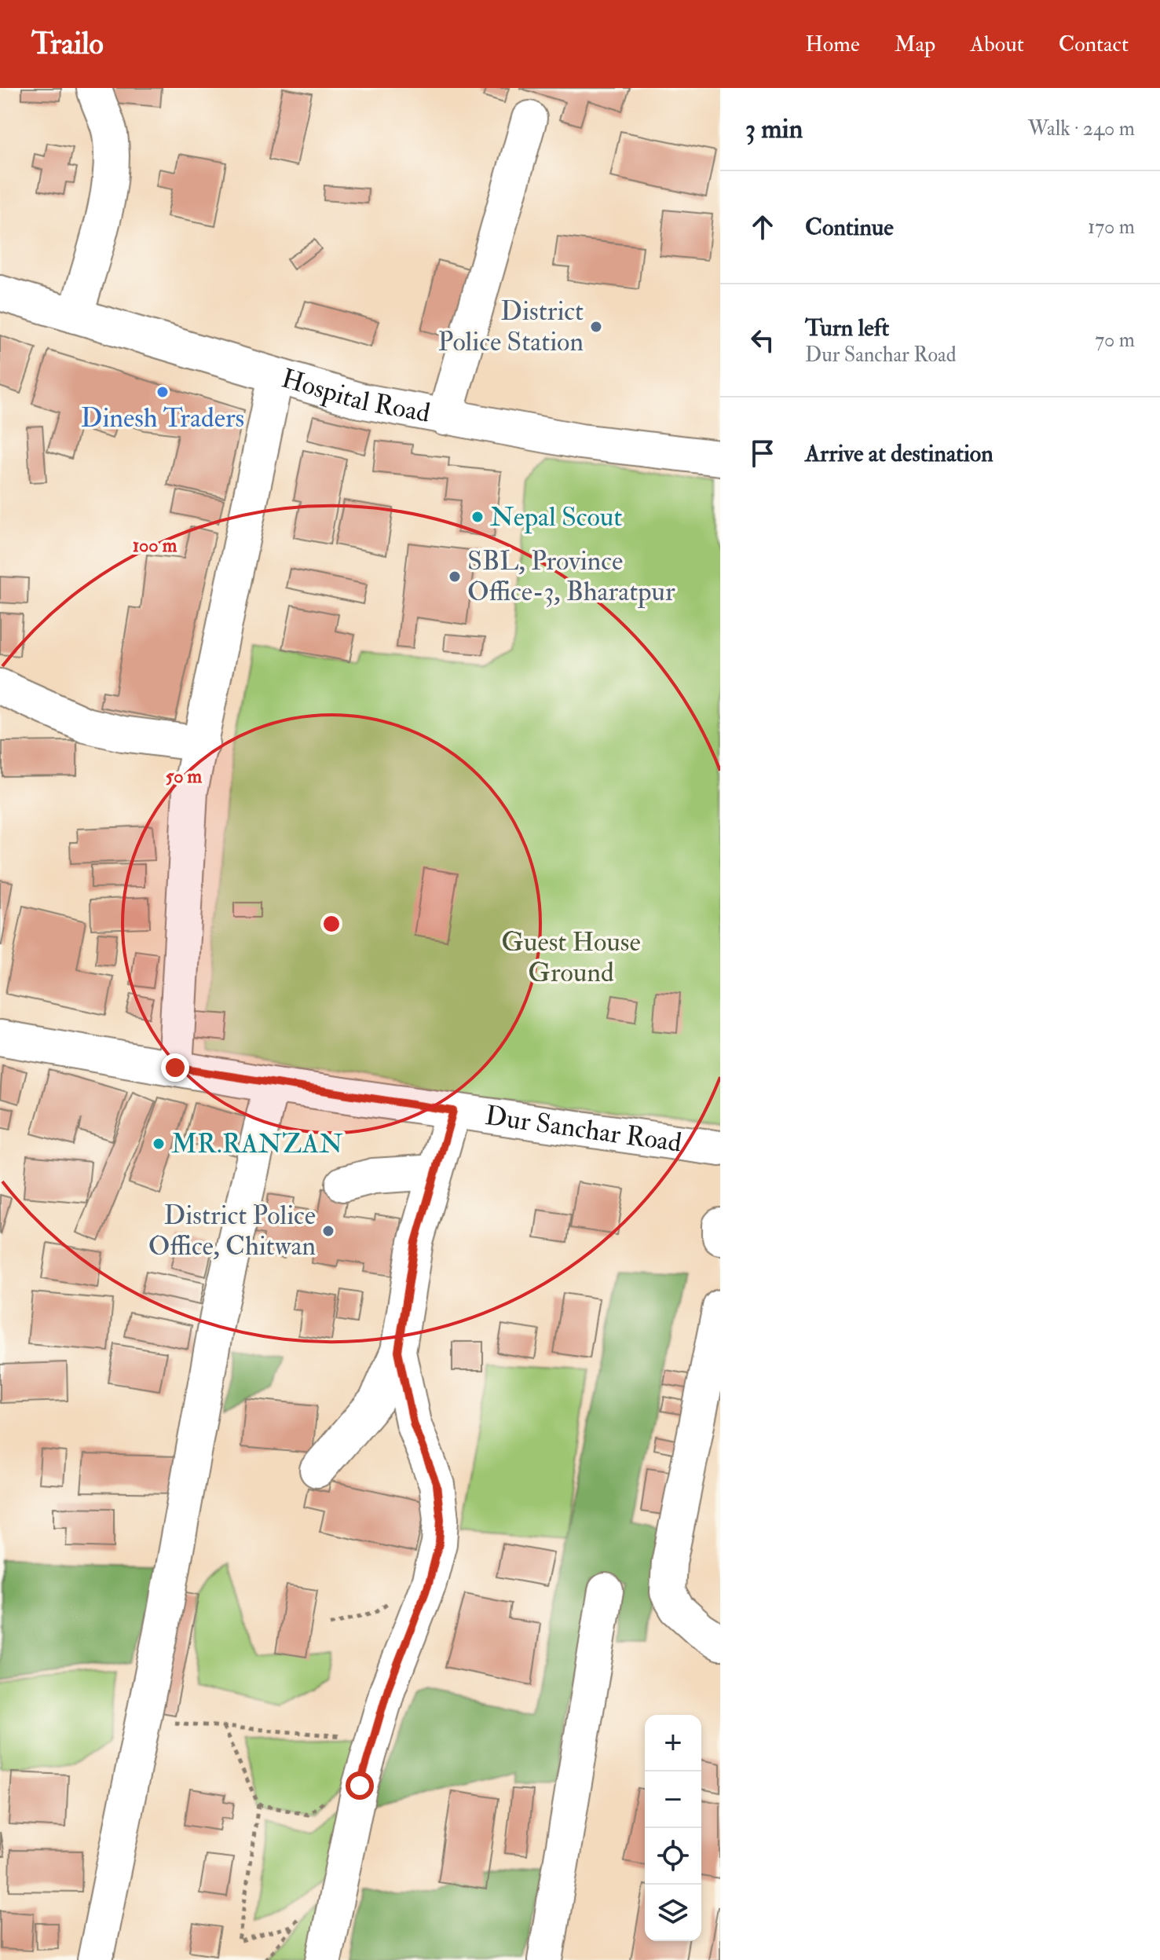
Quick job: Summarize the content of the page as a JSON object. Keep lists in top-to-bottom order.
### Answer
{
  "streets": {
    "street": ["Hospital Road", "Dur Sanchar Road"]
  },
  "parks": ["Guest House Ground"],
  "places": [
    "District Police Station",
    "Dinesh Traders",
    "Nepal Scout",
    "SBL, Province Office-3, Bharatpur",
    "MR.RANZAN",
    "District Police Office, Chitwan"
  ],
  "page": {
    "header": "Trailo",
    "nav": [
      "Home",
      "Map",
      "About",
      "Contact"
    ],
    "heading": ["3 min", "Walk · 240 m"],
    "list": [
      ["Continue", "170 m"],
      ["Turn left", "Dur Sanchar Road", "70 m"],
      "Arrive at destination"
    ],
    "map_buttons": ["+", "−"]
  },
  "rings": ["100 m", "50 m"]
}
